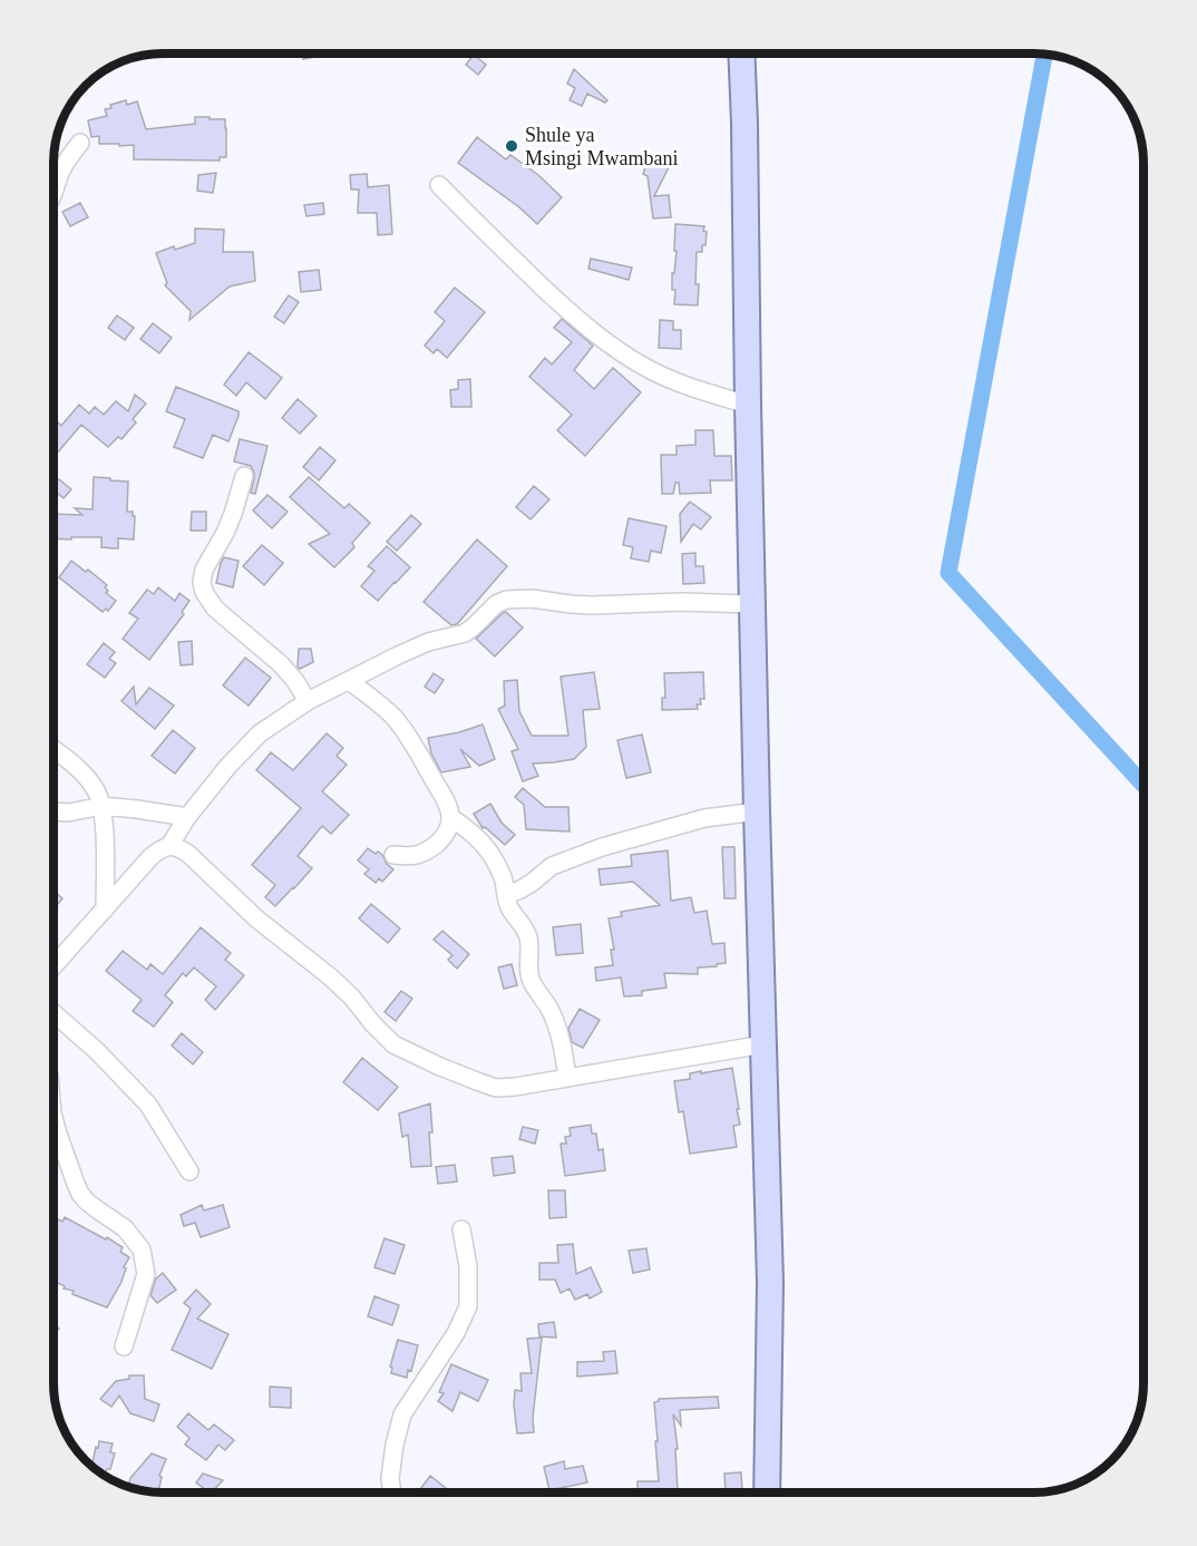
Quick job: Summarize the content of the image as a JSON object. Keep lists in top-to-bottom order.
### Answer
{
  "places": ["Shule ya Msingi Mwambani"]
}
